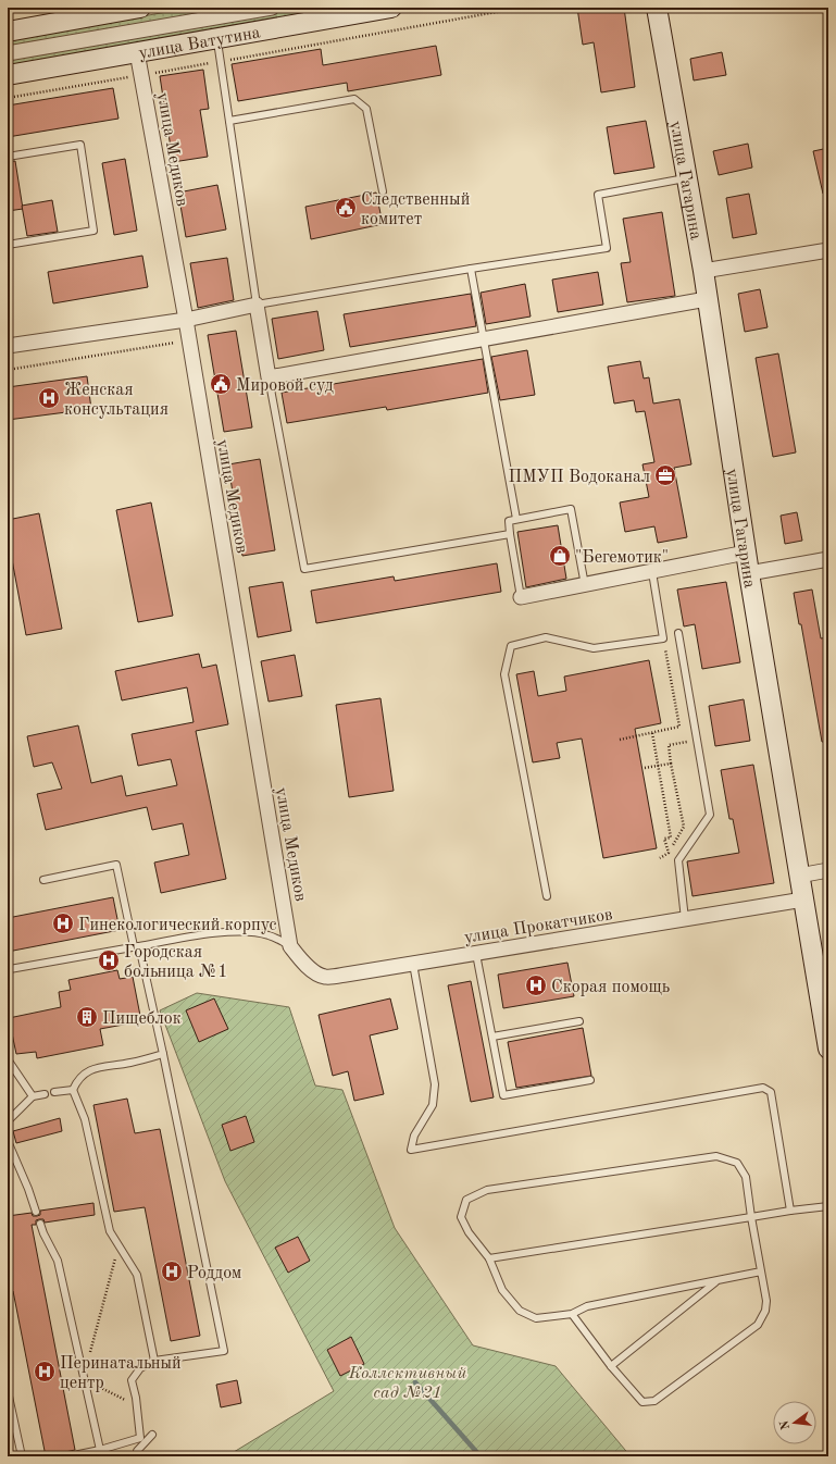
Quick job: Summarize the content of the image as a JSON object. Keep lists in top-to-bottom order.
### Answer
{
  "streets": {
    "street": [
      "улица Ватутина",
      "улица Медиков",
      "улица Гагарина",
      "улица Прокатчиков"
    ]
  },
  "crossings": [
    ["улица Ватутина", "улица Медиков"],
    ["улица Медиков", "улица Прокатчиков"],
    ["улица Гагарина", "улица Прокатчиков"]
  ],
  "parks": ["Коллективный сад №21"],
  "places": {
    "public building": ["Следственный комитет", "Мировой суд"],
    "hospital": [
      "Женская консультация",
      "Гинекологический корпус",
      "Городская больница №1",
      "Скорая помощь",
      "Роддом",
      "Перинатальный центр"
    ],
    "office": ["ПМУП Водоканал"],
    "shop": ["\"Бегемотик\""],
    "building": ["Пищеблок"]
  },
  "north": "left"
}
